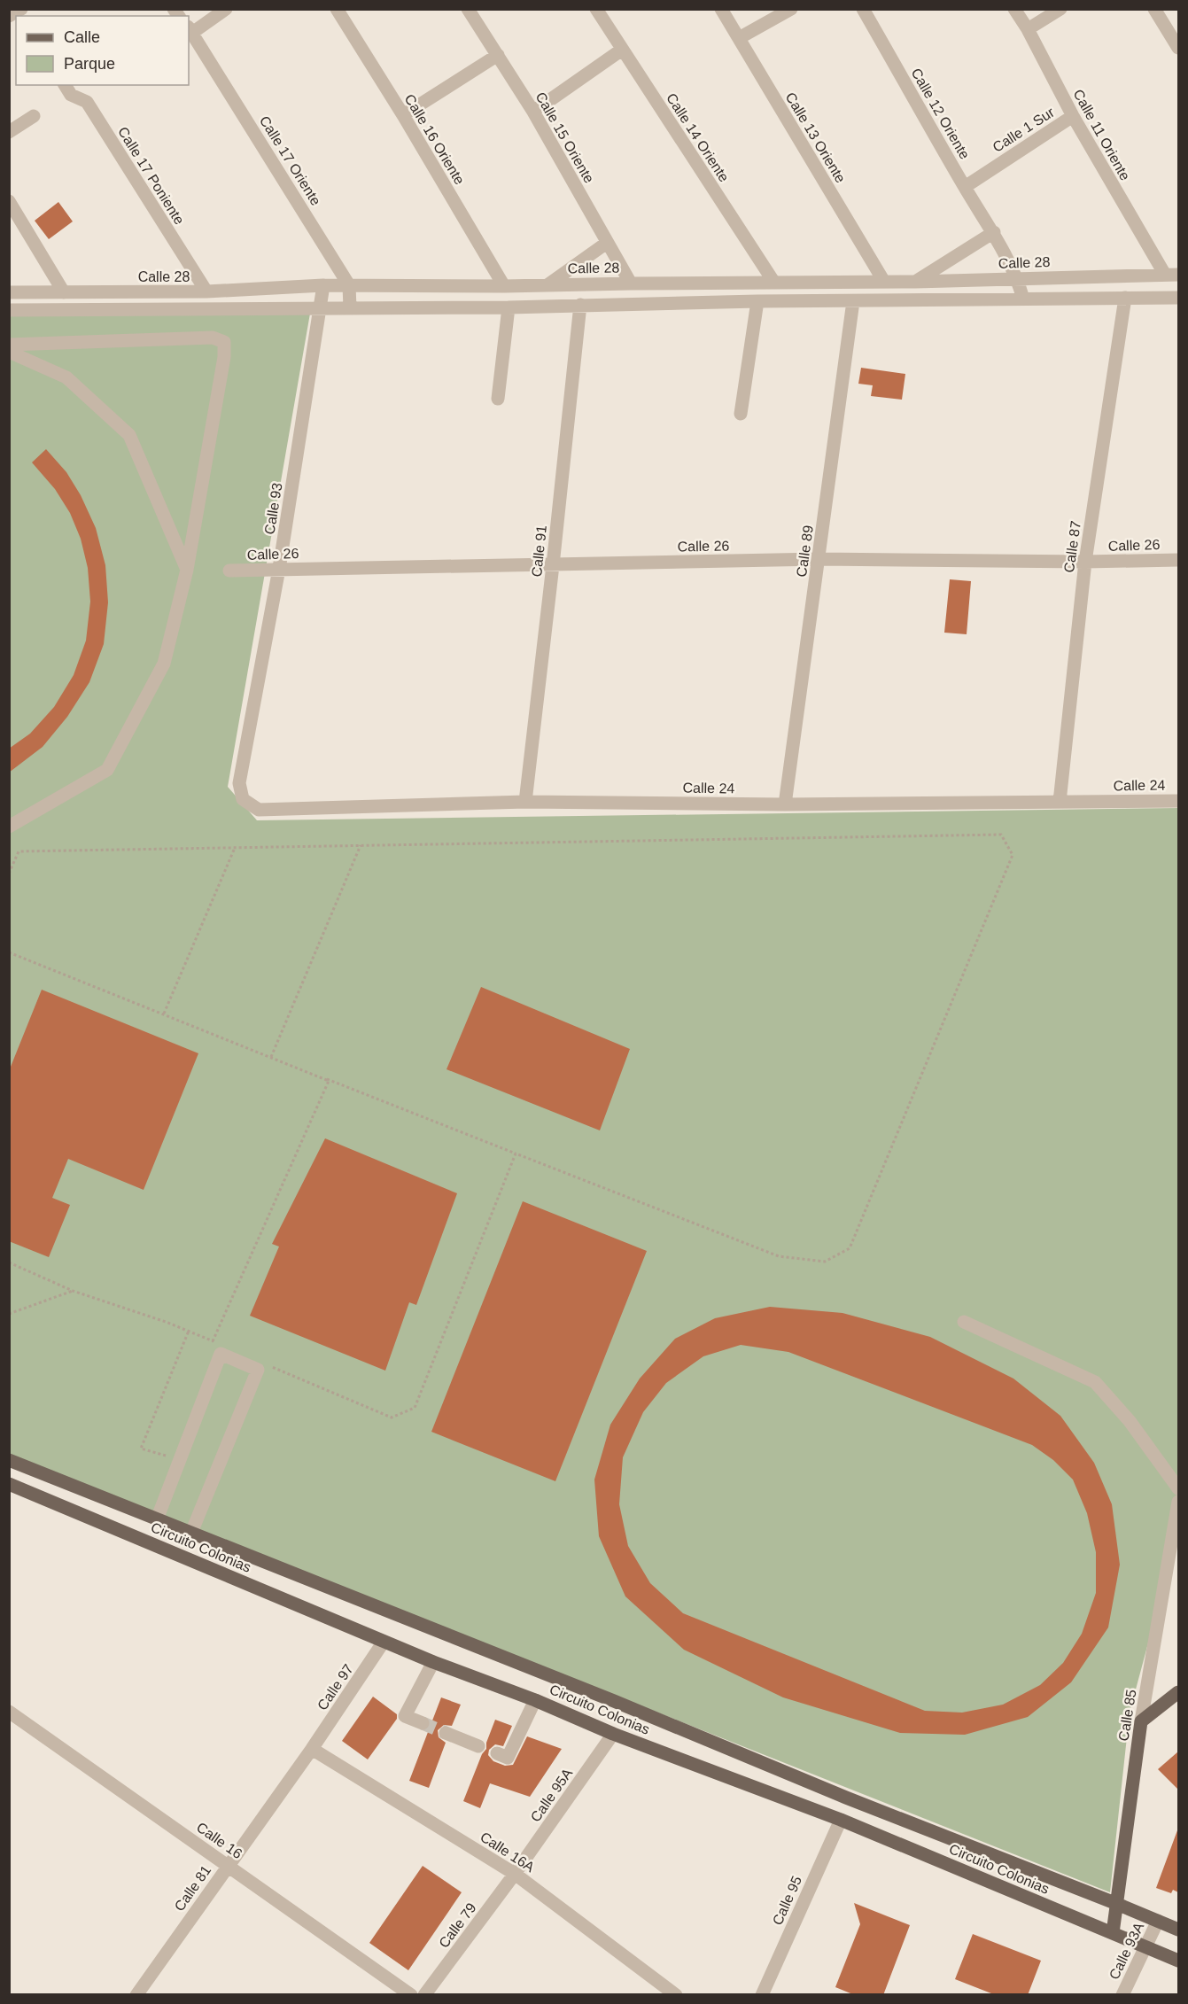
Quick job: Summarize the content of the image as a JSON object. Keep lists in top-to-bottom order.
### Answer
{
  "streets": {
    "main road": ["Circuito Colonias", "Calle 85"],
    "street": [
      "Calle 12 Oriente",
      "Calle 1 Sur",
      "Calle 11 Oriente",
      "Calle 15 Oriente",
      "Calle 14 Oriente",
      "Calle 13 Oriente",
      "Calle 16 Oriente",
      "Calle 17 Oriente",
      "Calle 17 Poniente",
      "Calle 28",
      "Calle 93",
      "Calle 26",
      "Calle 87",
      "Calle 91",
      "Calle 89",
      "Calle 24",
      "Calle 97",
      "Calle 95A",
      "Calle 16",
      "Calle 16A",
      "Calle 81",
      "Calle 95",
      "Calle 79",
      "Calle 93A"
    ]
  },
  "crossings": [
    ["Calle 12 Oriente", "Calle 1 Sur"],
    ["Calle 12 Oriente", "Calle 28"],
    ["Calle 1 Sur", "Calle 11 Oriente"],
    ["Calle 11 Oriente", "Calle 28"],
    ["Calle 15 Oriente", "Calle 28"],
    ["Calle 14 Oriente", "Calle 28"],
    ["Calle 13 Oriente", "Calle 28"],
    ["Calle 16 Oriente", "Calle 28"],
    ["Calle 17 Oriente", "Calle 28"],
    ["Calle 17 Poniente", "Calle 28"],
    ["Calle 28", "Calle 93"],
    ["Calle 93", "Calle 26"],
    ["Calle 93", "Calle 24"],
    ["Calle 26", "Calle 87"],
    ["Calle 26", "Calle 91"],
    ["Calle 26", "Calle 89"],
    ["Calle 87", "Calle 24"],
    ["Calle 91", "Calle 24"],
    ["Calle 89", "Calle 24"],
    ["Circuito Colonias", "Calle 97"],
    ["Circuito Colonias", "Calle 85"],
    ["Circuito Colonias", "Calle 95A"],
    ["Circuito Colonias", "Calle 95"],
    ["Circuito Colonias", "Calle 93A"],
    ["Calle 97", "Calle 16A"],
    ["Calle 97", "Calle 81"],
    ["Calle 95A", "Calle 16A"],
    ["Calle 95A", "Calle 79"],
    ["Calle 16", "Calle 81"],
    ["Calle 16A", "Calle 81"],
    ["Calle 16A", "Calle 79"]
  ],
  "legend": ["Calle", "Parque"]
}
